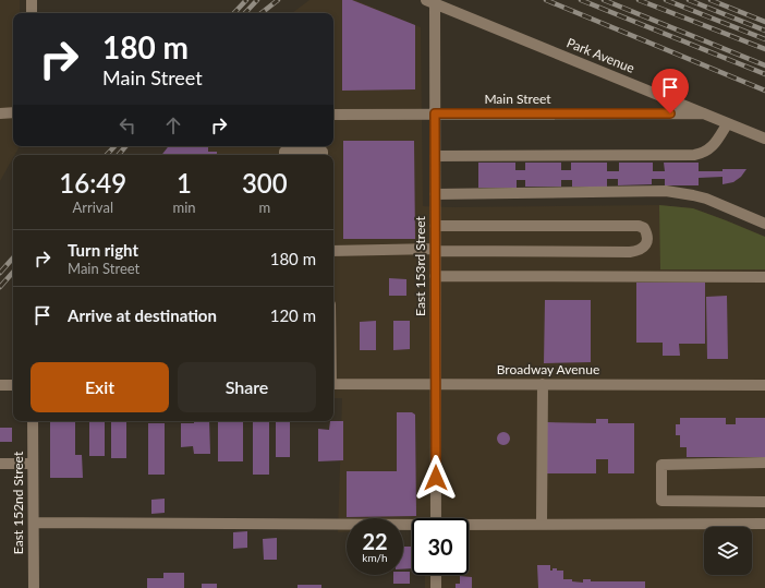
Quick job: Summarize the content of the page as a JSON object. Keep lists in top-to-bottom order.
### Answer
{
  "streets": {
    "street": [
      "Park Avenue",
      "Main Street",
      "East 153rd Street",
      "Broadway Avenue",
      "East 152nd Street"
    ]
  },
  "crossings": [
    ["Park Avenue", "Main Street"],
    ["Park Avenue", "East 153rd Street"],
    ["Main Street", "East 153rd Street"],
    ["East 153rd Street", "Broadway Avenue"]
  ],
  "page": {
    "turn": ["180 m", "Main Street"],
    "eta": [
      "16:49",
      "Arrival",
      "1",
      "min",
      "300",
      "m"
    ],
    "list": [
      {
        "name": "Turn right",
        "note": "Main Street",
        "value": "180 m"
      },
      {
        "name": "Arrive at destination",
        "value": "120 m"
      }
    ],
    "buttons": ["Exit", "Share"],
    "speed": "22 km/h",
    "limit": "30"
  }
}
